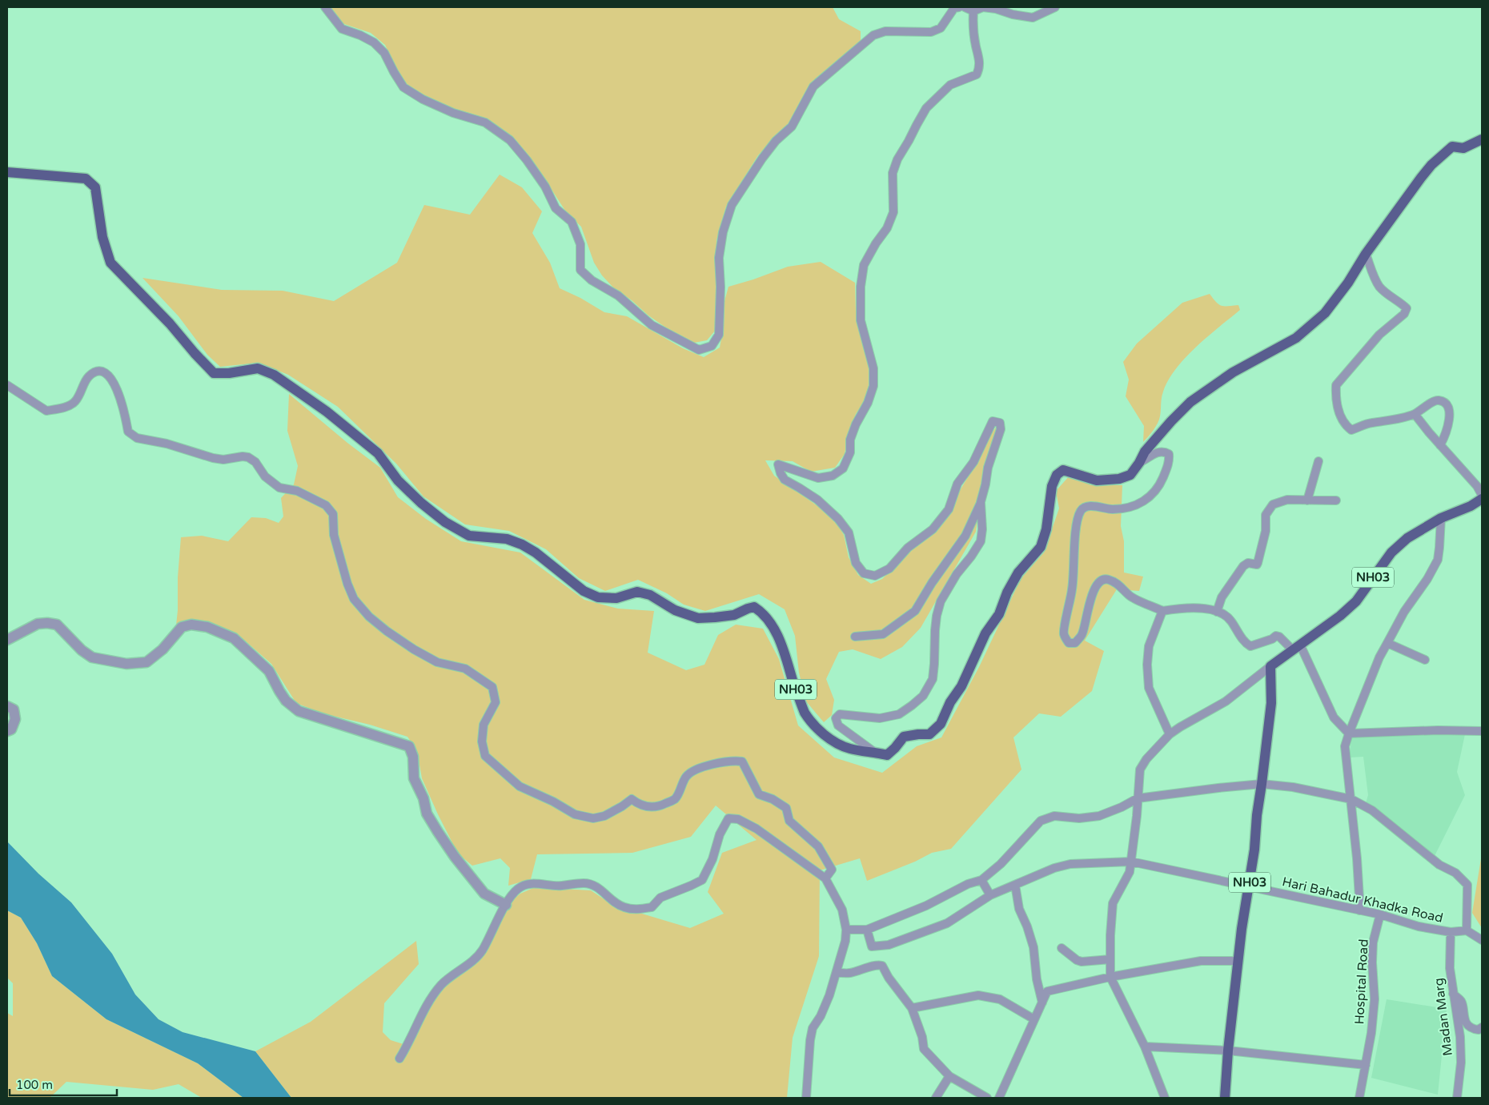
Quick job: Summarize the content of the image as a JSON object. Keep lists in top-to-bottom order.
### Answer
{
  "streets": {
    "main road": ["NH03"],
    "street": ["Hari Bahadur Khadka Road", "Hospital Road", "Madan Marg"]
  },
  "crossings": [
    ["NH03", "Hari Bahadur Khadka Road"],
    ["Hari Bahadur Khadka Road", "Hospital Road"],
    ["Hari Bahadur Khadka Road", "Madan Marg"]
  ],
  "scale_bar": "100 m"
}
